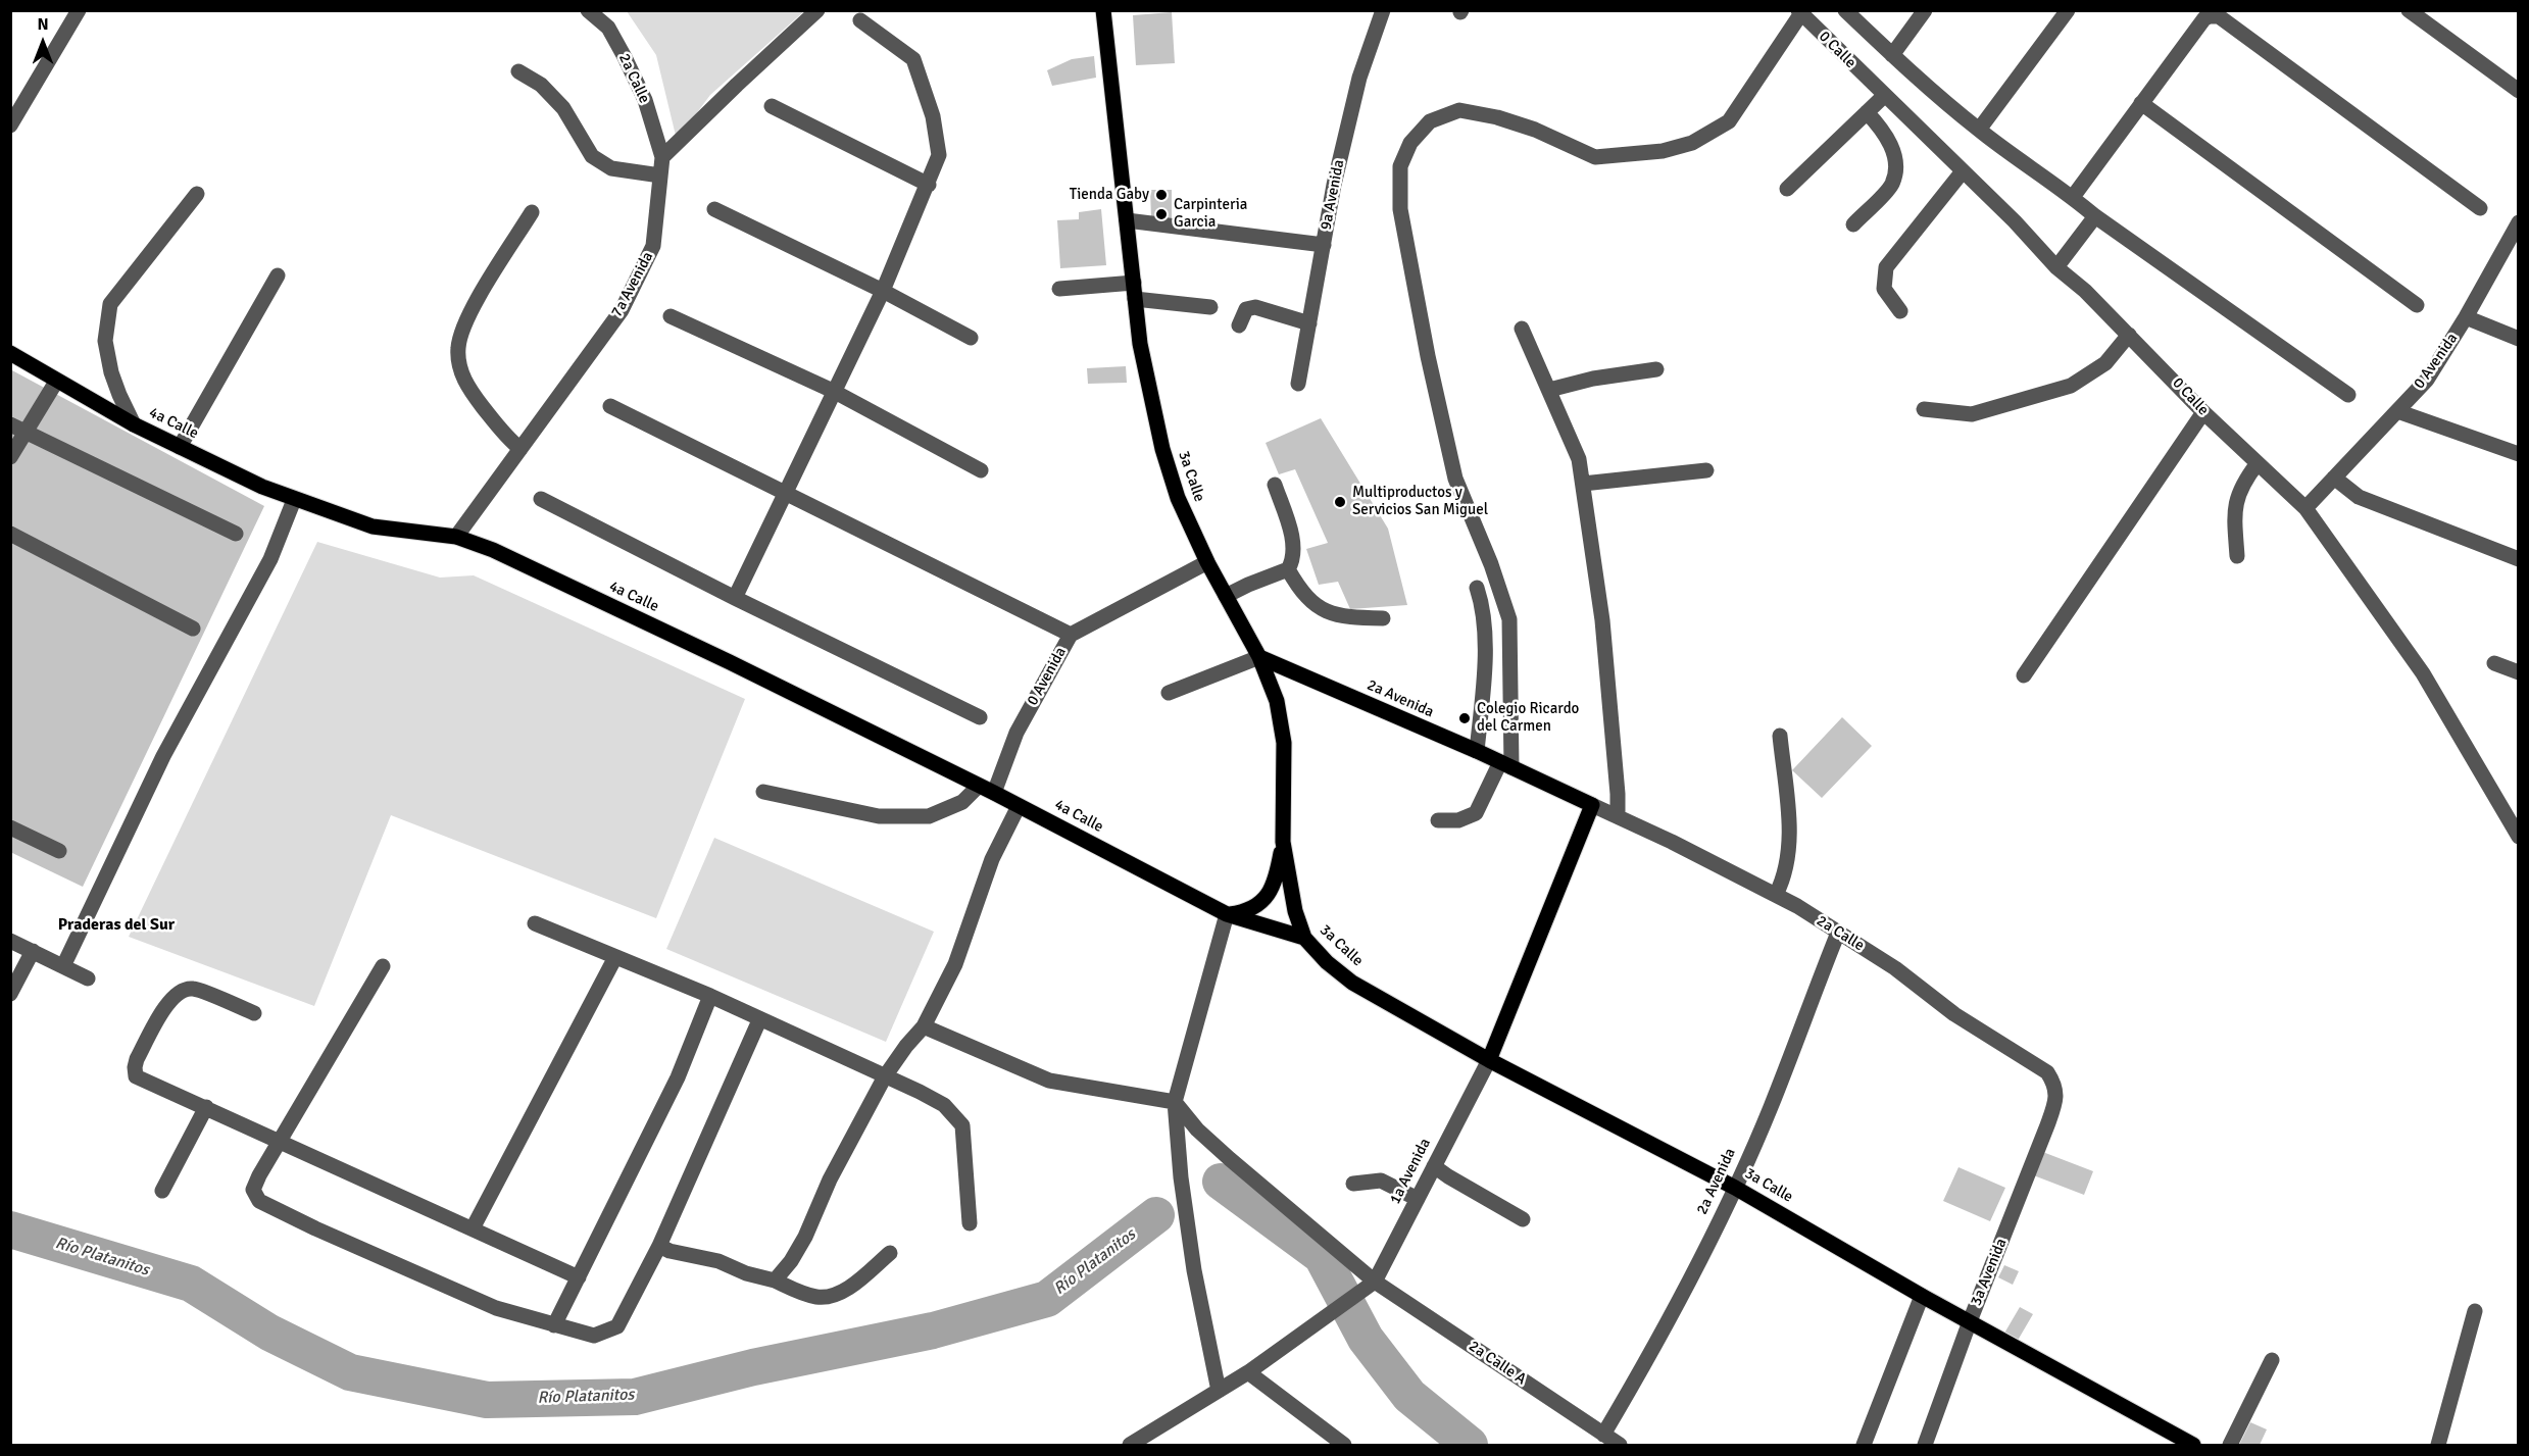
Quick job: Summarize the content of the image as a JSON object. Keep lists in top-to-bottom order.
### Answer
{
  "streets": {
    "main road": [
      "4a Calle",
      "3a Calle",
      "2a Avenida",
      "1a Avenida"
    ],
    "street": [
      "0 Calle",
      "2a Calle",
      "9a Avenida",
      "7a Avenida",
      "0 Avenida",
      "3a Avenida",
      "2a Calle A"
    ]
  },
  "crossings": [
    ["0 Calle", "0 Avenida"],
    ["2a Calle", "7a Avenida"],
    ["2a Calle", "2a Avenida"],
    ["2a Calle", "1a Avenida"],
    ["2a Calle", "3a Avenida"],
    ["7a Avenida", "4a Calle"],
    ["0 Avenida", "4a Calle"],
    ["0 Avenida", "3a Calle"],
    ["4a Calle", "3a Calle"],
    ["3a Calle", "2a Avenida"],
    ["3a Calle", "1a Avenida"],
    ["3a Calle", "3a Avenida"],
    ["2a Avenida", "1a Avenida"],
    ["2a Avenida", "2a Calle A"],
    ["1a Avenida", "2a Calle A"]
  ],
  "districts": ["Praderas del Sur"],
  "water": ["Río Platanitos"],
  "places": [
    "Tienda Gaby",
    "Carpinteria Garcia",
    "Multiproductos y Servicios San Miguel",
    "Colegio Ricardo del Carmen"
  ],
  "north": "top"
}
